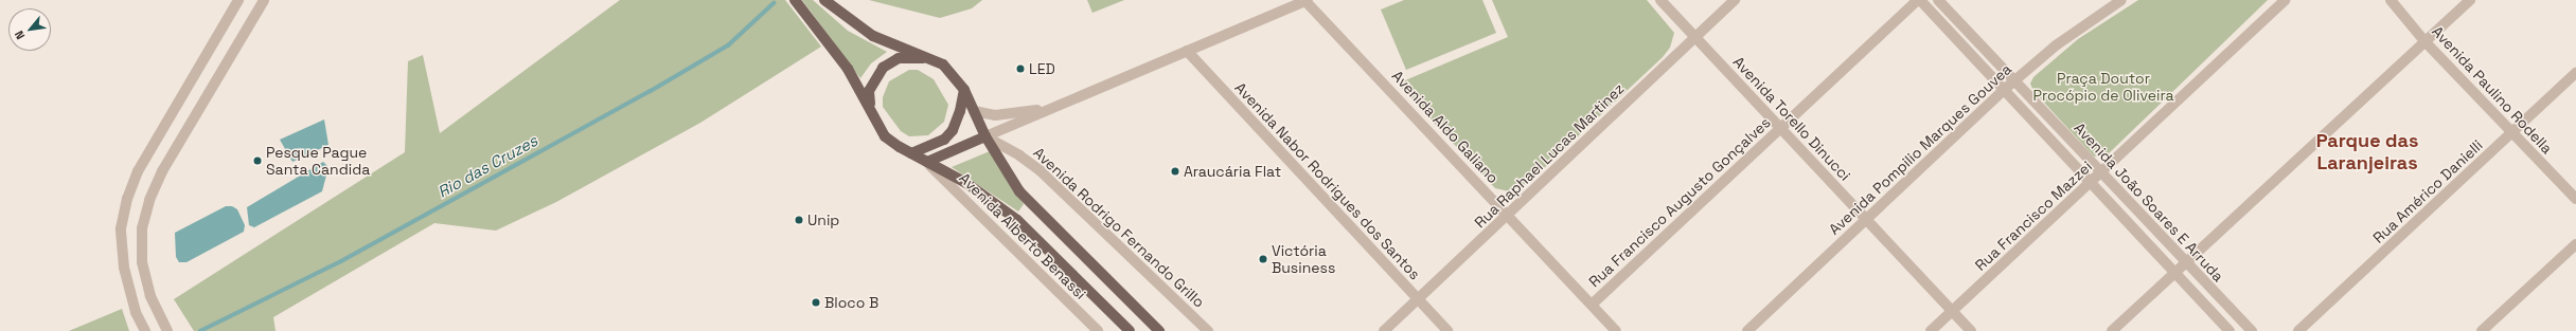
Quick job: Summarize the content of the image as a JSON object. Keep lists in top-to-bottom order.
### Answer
{
  "streets": {
    "street": [
      "Avenida Paulino Rodella",
      "Avenida Torello Dinucci",
      "Avenida Aldo Galiano",
      "Avenida Pompilio Marques Gouvea",
      "Rua Raphael Lucas Martinez",
      "Avenida Nabor Rodrigues dos Santos",
      "Rua Américo Danielli",
      "Rua Francisco Augusto Gonçalves",
      "Avenida João Soares E Arruda",
      "Rua Francisco Mazzei",
      "Avenida Rodrigo Fernando Grillo",
      "Avenida Alberto Benassi"
    ]
  },
  "crossings": [
    ["Avenida Paulino Rodella", "Rua Américo Danielli"],
    ["Avenida Torello Dinucci", "Avenida Pompilio Marques Gouvea"],
    ["Avenida Torello Dinucci", "Rua Raphael Lucas Martinez"],
    ["Avenida Torello Dinucci", "Rua Francisco Augusto Gonçalves"],
    ["Avenida Torello Dinucci", "Rua Francisco Mazzei"],
    ["Avenida Aldo Galiano", "Rua Raphael Lucas Martinez"],
    ["Avenida Aldo Galiano", "Rua Francisco Augusto Gonçalves"],
    ["Avenida Pompilio Marques Gouvea", "Avenida João Soares E Arruda"],
    ["Rua Raphael Lucas Martinez", "Avenida Nabor Rodrigues dos Santos"],
    ["Rua Francisco Augusto Gonçalves", "Avenida João Soares E Arruda"],
    ["Avenida João Soares E Arruda", "Rua Francisco Mazzei"]
  ],
  "districts": ["Parque das Laranjeiras"],
  "water": ["Rio das Cruzes"],
  "parks": ["Praça Doutor Procópio de Oliveira"],
  "places": [
    "LED",
    "Pesque Pague Santa Candida",
    "Araucária Flat",
    "Unip",
    "Victória Business",
    "Bloco B"
  ],
  "north": "bottom left"
}
